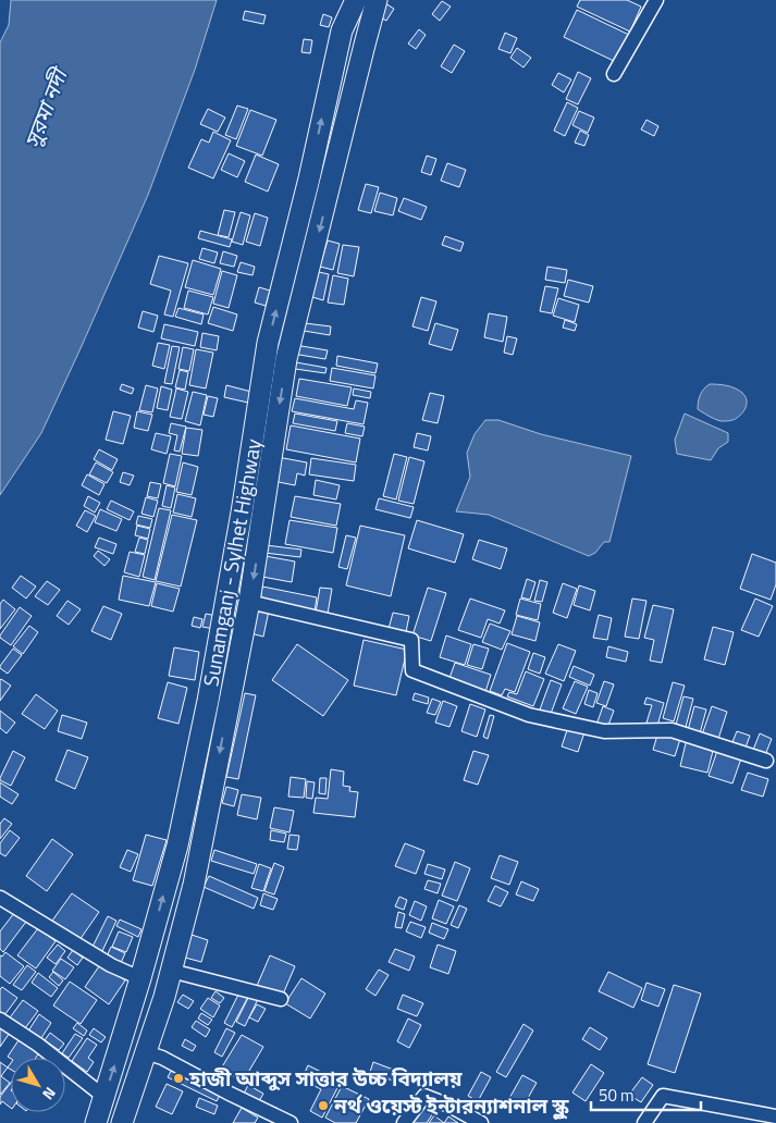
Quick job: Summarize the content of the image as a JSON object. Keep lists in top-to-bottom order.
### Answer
{
  "streets": {
    "main road": ["Sunamganj - Sylhet Highway"]
  },
  "water": ["সুরমা নদী"],
  "places": ["হাজী আব্দুস সাত্তার উচ্চ বিদ্যালয়", "নর্থ ওয়েস্ট ইন্টারন্যাশনাল স্কুল"],
  "scale_bar": "50 m",
  "north": "bottom right"
}
